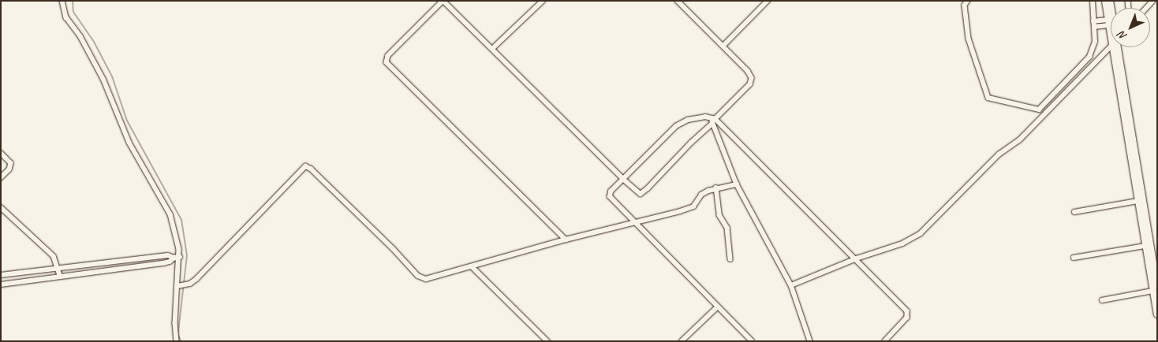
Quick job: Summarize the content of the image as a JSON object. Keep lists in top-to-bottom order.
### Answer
{
  "north": "bottom left"
}
